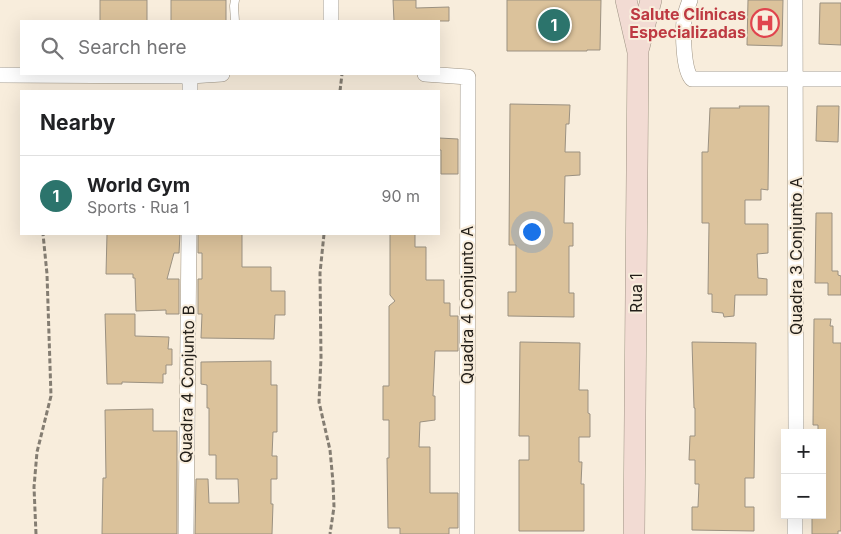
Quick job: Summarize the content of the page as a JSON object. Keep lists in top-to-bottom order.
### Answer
{
  "streets": {
    "street": [
      "Quadra 3 Conjunto A",
      "Rua 1",
      "Quadra 4 Conjunto A",
      "Quadra 4 Conjunto B"
    ]
  },
  "places": {
    "hospital": ["Salute Clínicas Especializadas"]
  },
  "page": {
    "pins": "1",
    "search": "Search here",
    "heading": "Nearby",
    "list": [
      {
        "mark": "1",
        "name": "World Gym",
        "note": "Sports · Rua 1",
        "value": "90 m"
      }
    ],
    "map_buttons": ["+", "−"]
  }
}
